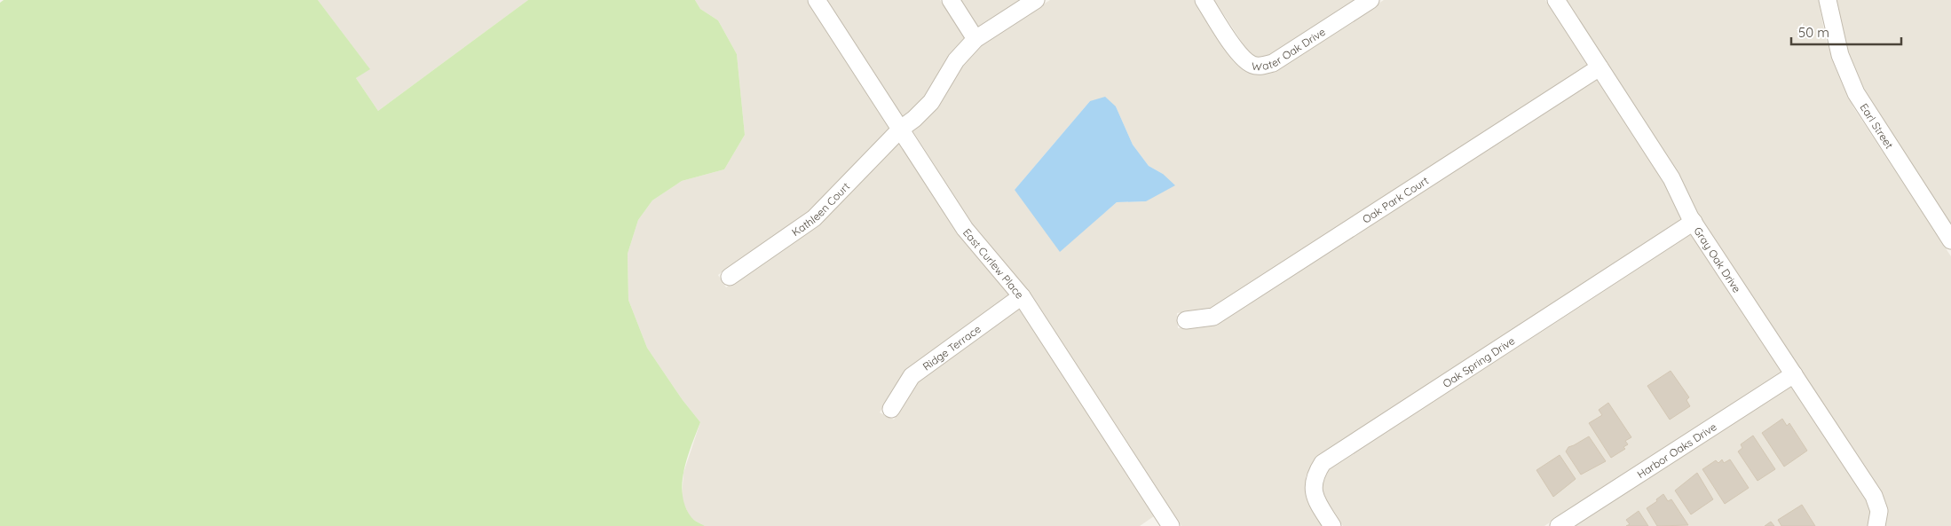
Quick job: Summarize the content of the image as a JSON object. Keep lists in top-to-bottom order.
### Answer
{
  "streets": {
    "street": [
      "Water Oak Drive",
      "Earl Street",
      "Oak Park Court",
      "Kathleen Court",
      "Gray Oak Drive",
      "East Curlew Place",
      "Ridge Terrace",
      "Oak Spring Drive",
      "Harbor Oaks Drive"
    ]
  },
  "crossings": [
    ["Oak Park Court", "Gray Oak Drive"],
    ["Kathleen Court", "East Curlew Place"],
    ["Gray Oak Drive", "Oak Spring Drive"],
    ["Gray Oak Drive", "Harbor Oaks Drive"],
    ["East Curlew Place", "Ridge Terrace"]
  ],
  "scale_bar": "50 m"
}
